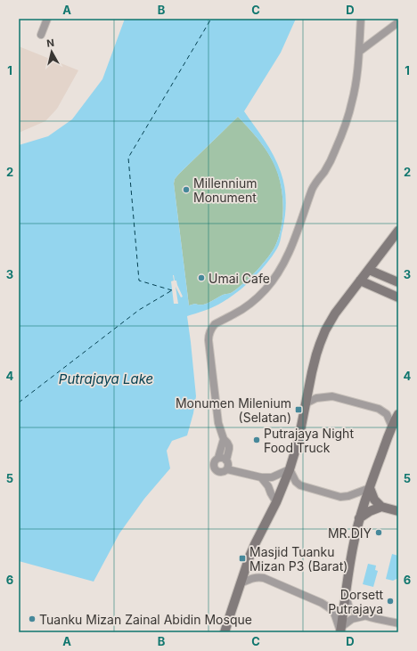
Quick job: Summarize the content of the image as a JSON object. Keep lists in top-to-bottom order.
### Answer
{
  "water": ["Putrajaya Lake"],
  "places": {
    "other": [
      "Millennium Monument",
      "Umai Cafe",
      "Putrajaya Night Food Truck",
      "MR.DIY",
      "Dorsett Putrajaya",
      "Tuanku Mizan Zainal Abidin Mosque"
    ],
    "transit": ["Monumen Milenium (Selatan)", "Masjid Tuanku Mizan P3 (Barat)"]
  },
  "north": "top",
  "grid": {
    "columns": [
      "A",
      "B",
      "C",
      "D"
    ],
    "rows": [
      "1",
      "2",
      "3",
      "4",
      "5",
      "6"
    ]
  }
}
